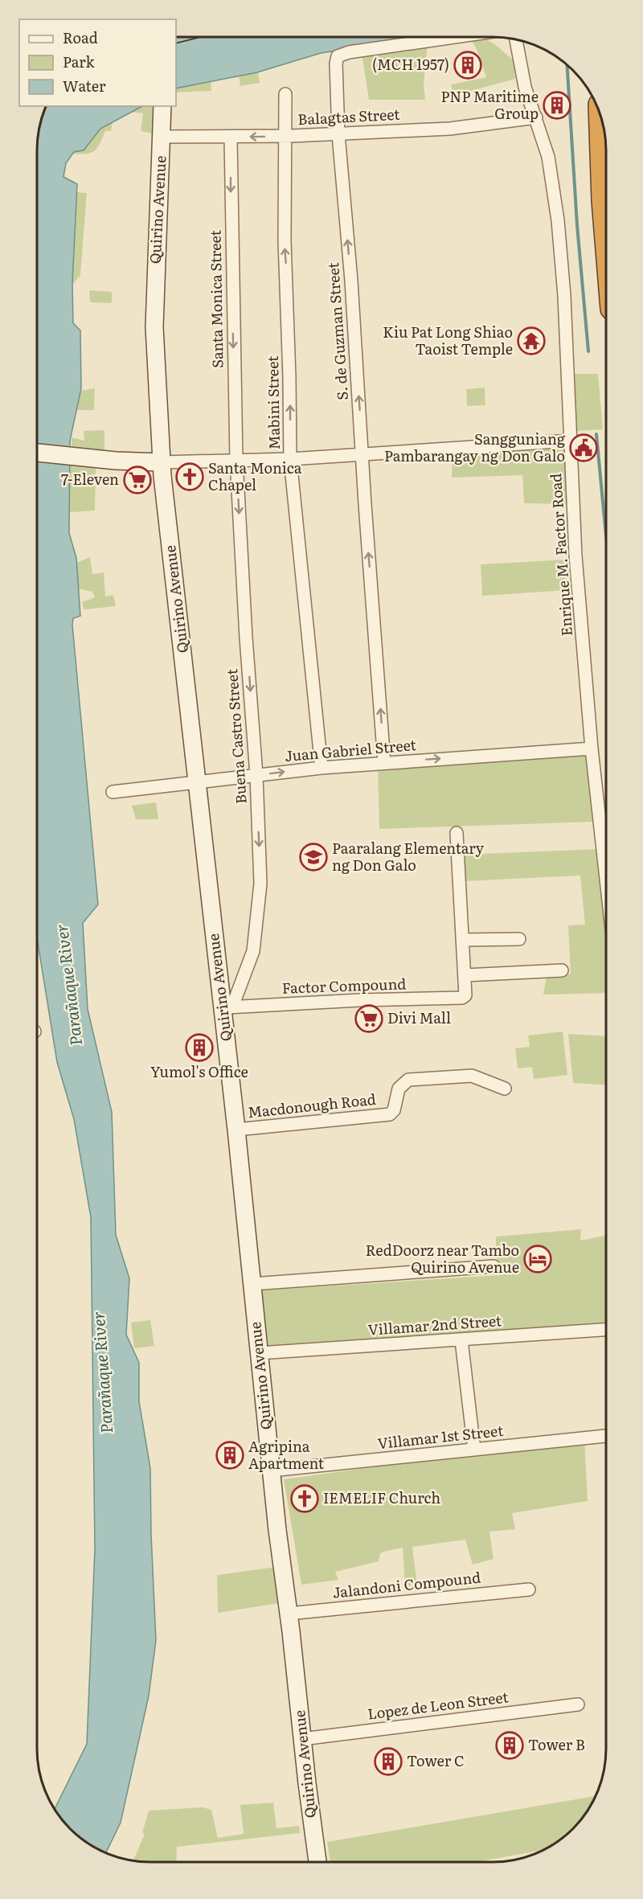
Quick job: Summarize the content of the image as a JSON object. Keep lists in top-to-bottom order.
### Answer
{
  "streets": {
    "main road": ["Quirino Avenue"],
    "street": [
      "Balagtas Street",
      "Santa Monica Street",
      "S. de Guzman Street",
      "Mabini Street",
      "Enrique M. Factor Road",
      "Buena Castro Street",
      "Juan Gabriel Street",
      "Factor Compound",
      "Macdonough Road",
      "Villamar 2nd Street",
      "Villamar 1st Street",
      "Jalandoni Compound",
      "Lopez de Leon Street"
    ]
  },
  "crossings": [
    ["Balagtas Street", "Quirino Avenue"],
    ["Balagtas Street", "Santa Monica Street"],
    ["Balagtas Street", "S. de Guzman Street"],
    ["Balagtas Street", "Mabini Street"],
    ["Balagtas Street", "Enrique M. Factor Road"],
    ["Quirino Avenue", "Buena Castro Street"],
    ["Quirino Avenue", "Juan Gabriel Street"],
    ["Quirino Avenue", "Factor Compound"],
    ["Quirino Avenue", "Macdonough Road"],
    ["Quirino Avenue", "Villamar 2nd Street"],
    ["Quirino Avenue", "Villamar 1st Street"],
    ["Quirino Avenue", "Jalandoni Compound"],
    ["Quirino Avenue", "Lopez de Leon Street"],
    ["Santa Monica Street", "Buena Castro Street"],
    ["S. de Guzman Street", "Juan Gabriel Street"],
    ["Mabini Street", "Juan Gabriel Street"],
    ["Enrique M. Factor Road", "Juan Gabriel Street"],
    ["Buena Castro Street", "Juan Gabriel Street"],
    ["Buena Castro Street", "Factor Compound"]
  ],
  "one_way": [
    "Santa Monica Street",
    "S. de Guzman Street",
    "Mabini Street",
    "Buena Castro Street",
    "Juan Gabriel Street"
  ],
  "water": ["Parañaque River"],
  "places": {
    "building": [
      "(MCH 1957)",
      "PNP Maritime Group",
      "Yumol's Office",
      "Agripina Apartment",
      "Tower B",
      "Tower C"
    ],
    "temple": ["Kiu Pat Long Shiao Taoist Temple"],
    "public building": ["Sangguniang Pambarangay ng Don Galo"],
    "church": ["Santa Monica Chapel", "IEMELIF Church"],
    "supermarket": ["7-Eleven", "Divi Mall"],
    "school or university": ["Paaralang Elementary ng Don Galo"],
    "hotel": ["RedDoorz near Tambo Quirino Avenue"]
  },
  "legend": ["Road", "Park", "Water"]
}
